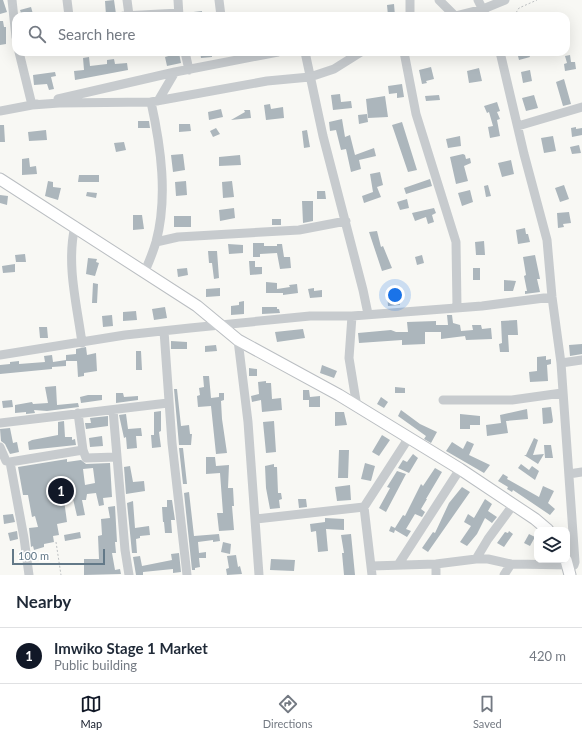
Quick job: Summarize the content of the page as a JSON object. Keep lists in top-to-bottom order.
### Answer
{
  "scale_bar": "100 m",
  "page": {
    "search": "Search here",
    "pins": "1",
    "scale": "100 m",
    "heading": "Nearby",
    "list": [
      {
        "mark": "1",
        "name": "Imwiko Stage 1 Market",
        "note": "Public building",
        "value": "420 m"
      }
    ],
    "nav": ["Map", "Directions", "Saved"]
  }
}
